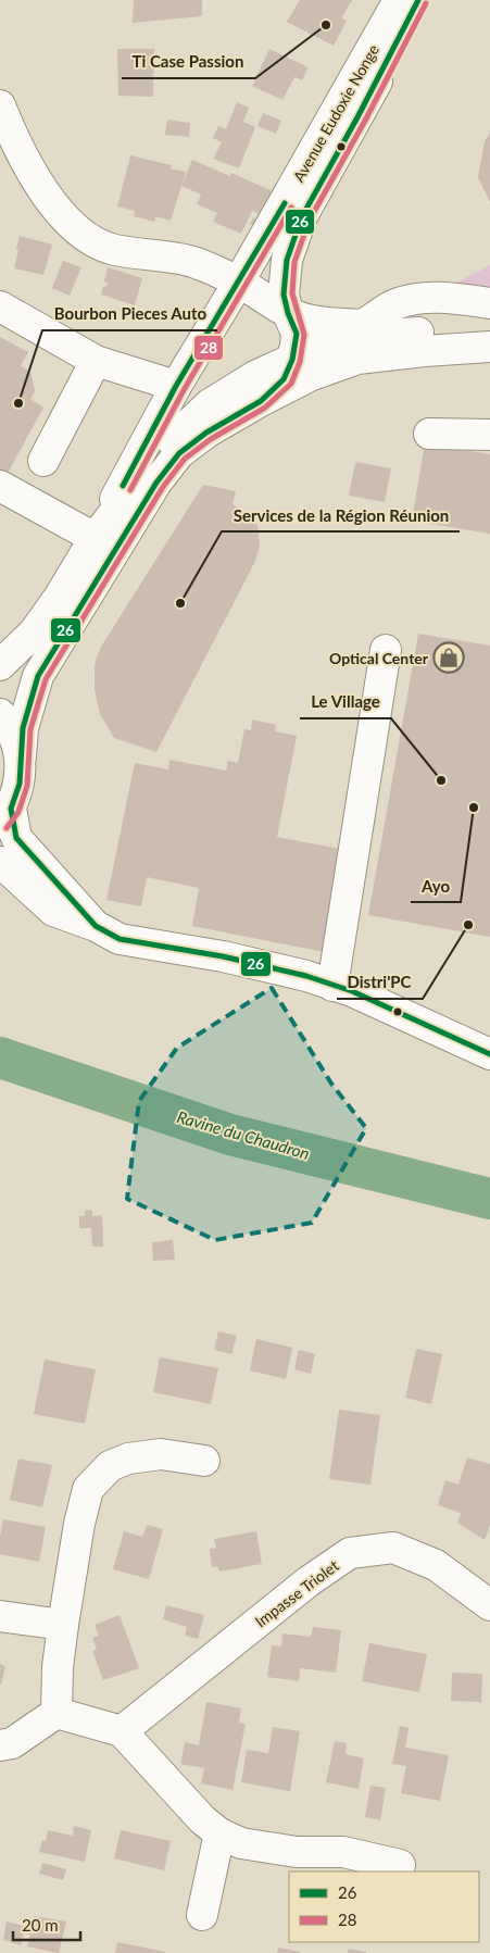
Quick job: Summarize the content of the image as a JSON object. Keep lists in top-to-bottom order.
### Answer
{
  "streets": {
    "main road": ["Avenue Eudoxie Nonge", "Impasse Triolet"]
  },
  "water": ["Ravine du Chaudron"],
  "places": {
    "other": [
      "Ti Case Passion",
      "Bourbon Pieces Auto",
      "Services de la Région Réunion",
      "Le Village",
      "Ayo",
      "Distri'PC"
    ],
    "shop": ["Optical Center"]
  },
  "lines": ["transit line 26", "transit line 28"],
  "legend": ["26", "28"],
  "scale_bar": "20 m"
}
